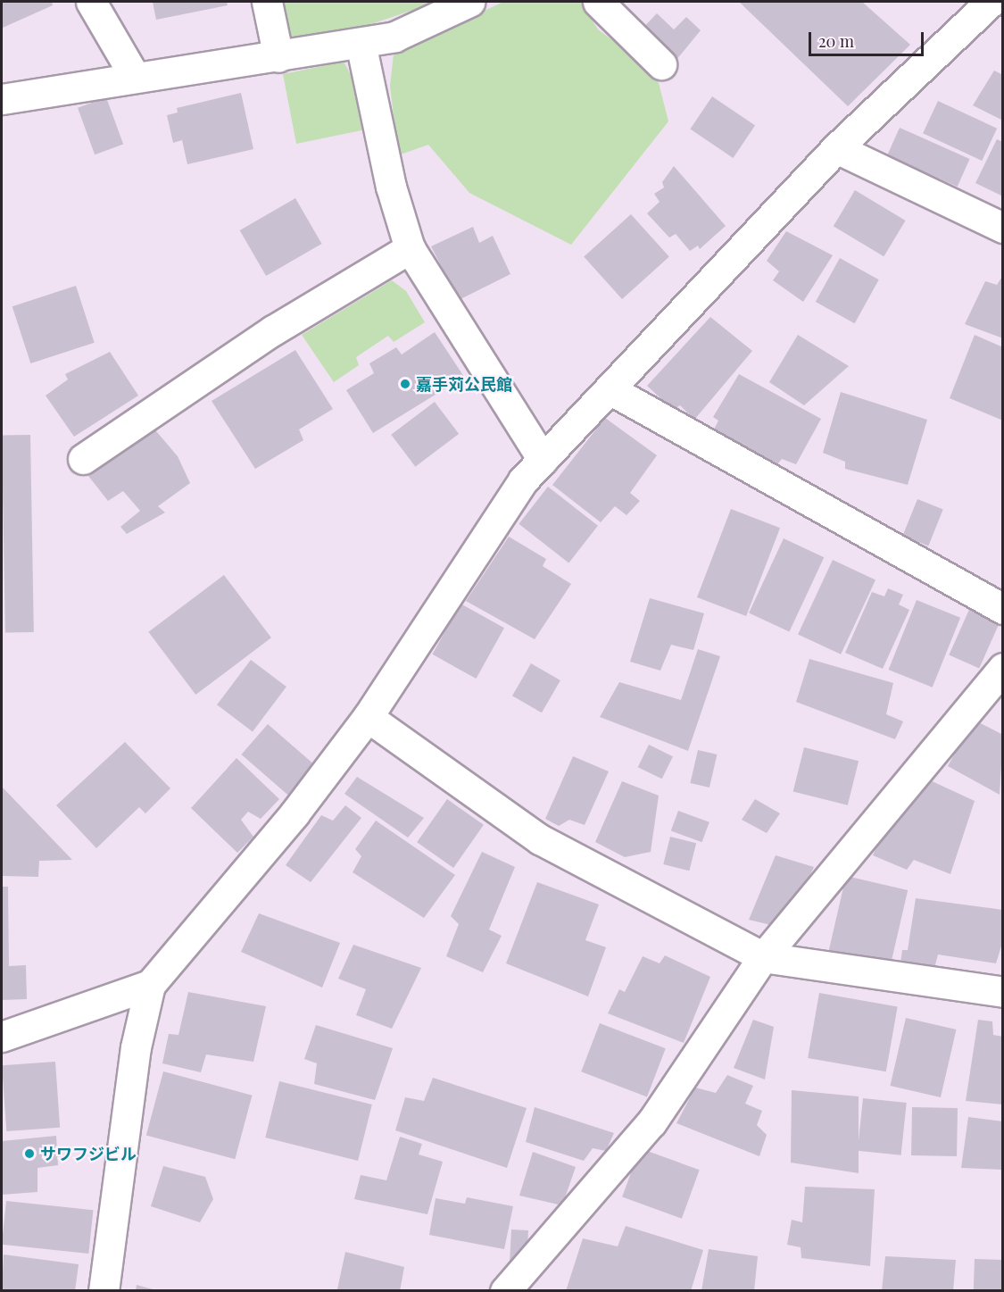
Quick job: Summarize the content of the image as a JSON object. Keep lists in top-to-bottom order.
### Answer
{
  "places": ["嘉手苅公民館", "サワフジビル"],
  "scale_bar": "20 m"
}
